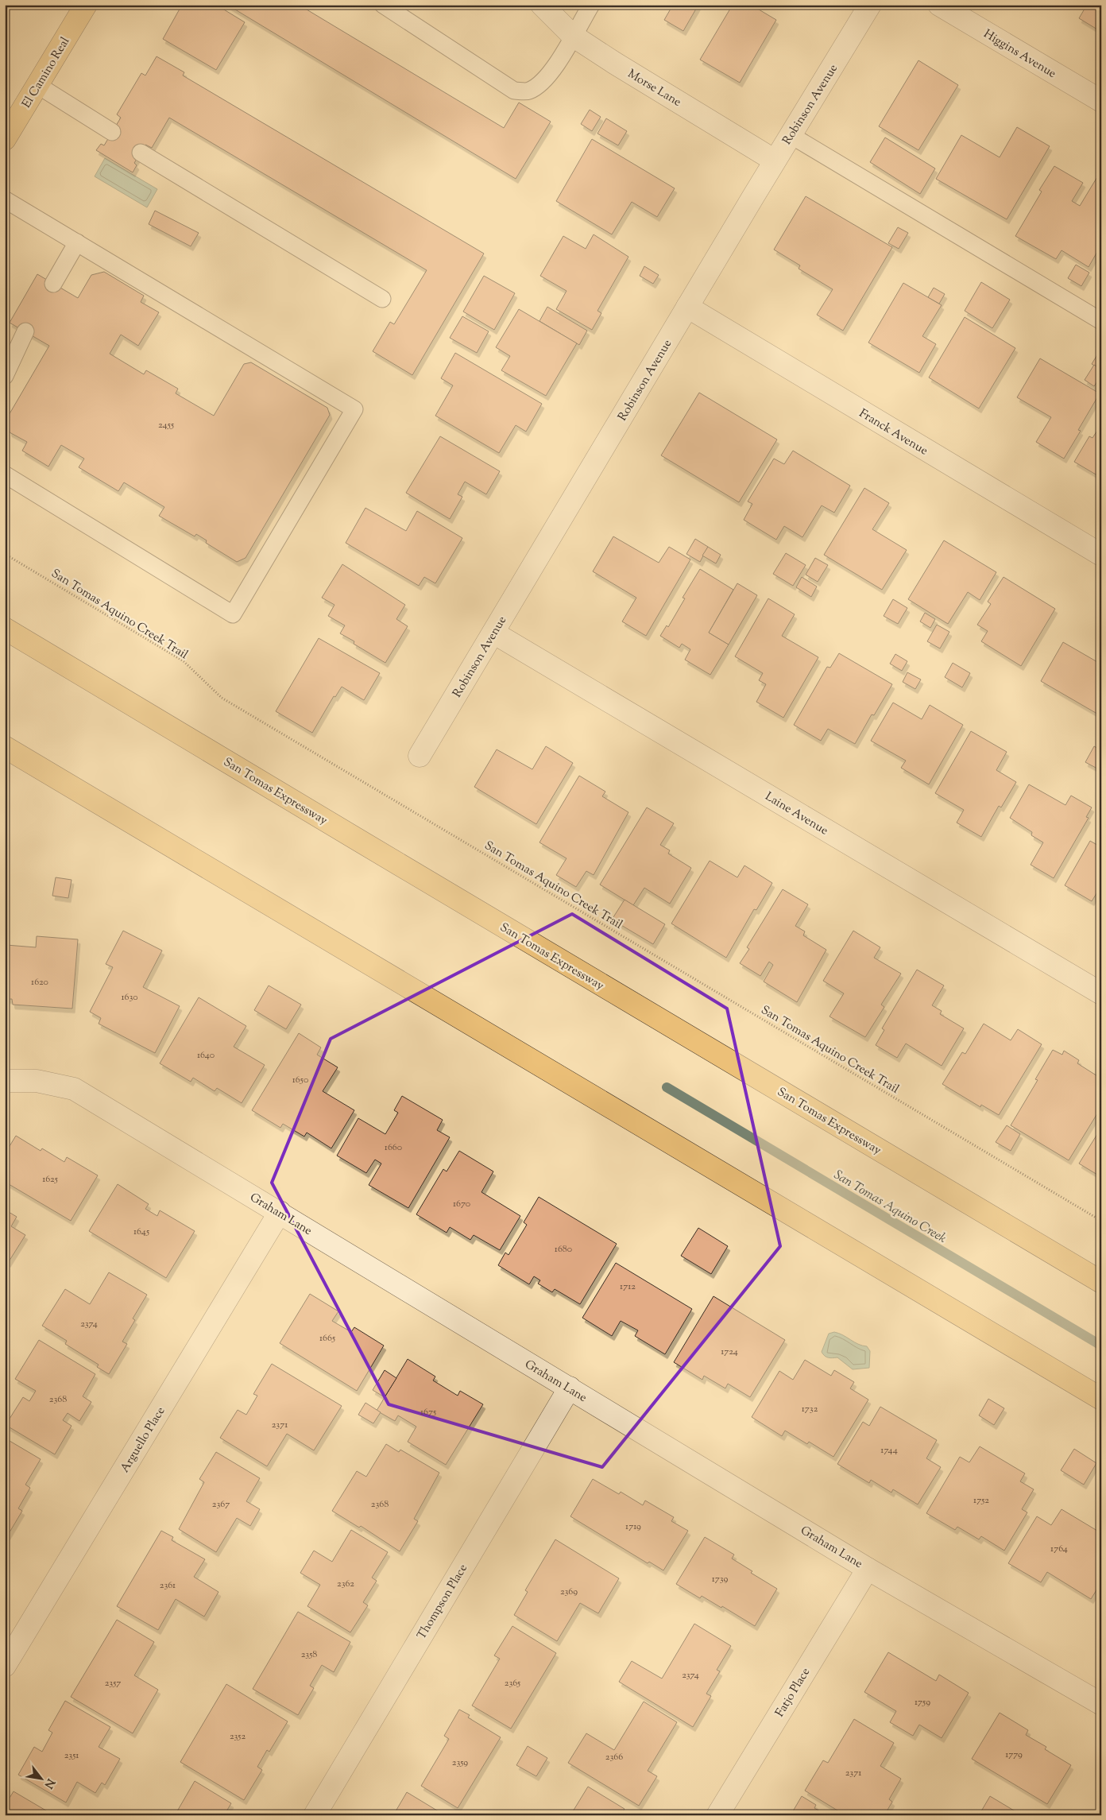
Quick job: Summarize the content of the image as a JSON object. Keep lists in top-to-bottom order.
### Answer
{
  "streets": {
    "main road": ["El Camino Real", "San Tomas Expressway"],
    "street": [
      "Higgins Avenue",
      "Morse Lane",
      "Robinson Avenue",
      "Franck Avenue",
      "Laine Avenue",
      "Graham Lane",
      "Arguello Place",
      "Thompson Place",
      "Fatjo Place"
    ],
    "path": ["San Tomas Aquino Creek Trail"]
  },
  "crossings": [
    ["Morse Lane", "Robinson Avenue"],
    ["Robinson Avenue", "Franck Avenue"],
    ["Robinson Avenue", "Laine Avenue"],
    ["Graham Lane", "Arguello Place"],
    ["Graham Lane", "Thompson Place"],
    ["Graham Lane", "Fatjo Place"]
  ],
  "water": ["San Tomas Aquino Creek"],
  "house_numbers": [
    "2455",
    "1620",
    "1630",
    "1640",
    "1650",
    "1660",
    "1625",
    "1670",
    "1645",
    "1680",
    "1712",
    "2374",
    "1665",
    "1724",
    "2368",
    "1732",
    "1675",
    "2371",
    "1744",
    "1752",
    "2367",
    "2368",
    "1719",
    "1764",
    "1739",
    "2362",
    "2361",
    "2369",
    "2358",
    "2374",
    "2357",
    "2365",
    "1759",
    "2352",
    "1779",
    "2351",
    "2366",
    "2359",
    "2371"
  ],
  "north": "bottom right"
}
